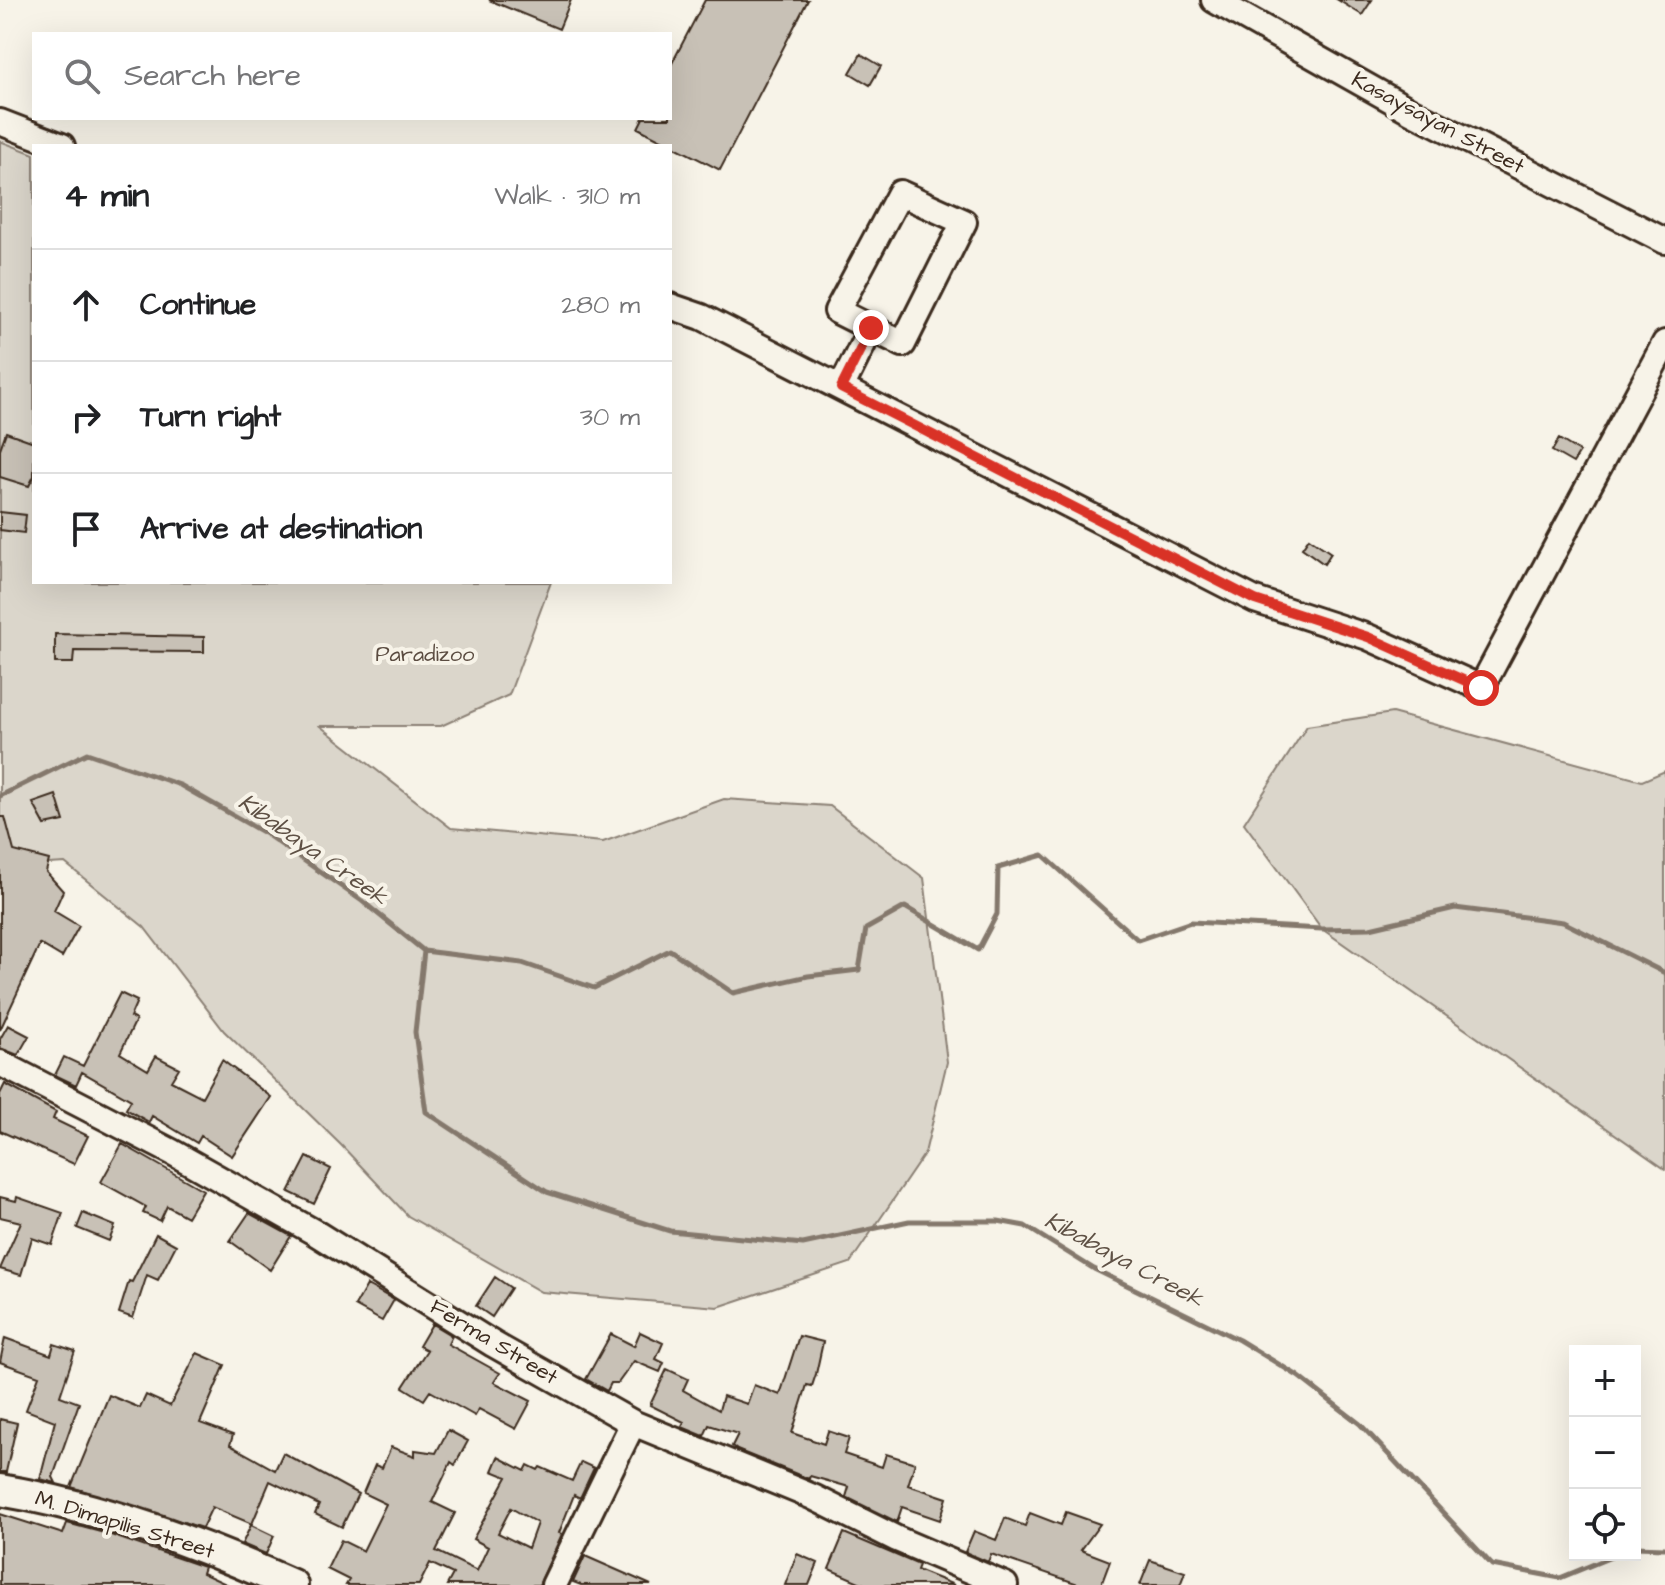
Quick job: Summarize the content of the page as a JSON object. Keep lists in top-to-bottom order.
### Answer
{
  "streets": {
    "main road": ["M. Dimapilis Street"],
    "street": ["Kasaysayan Street", "Ferma Street"]
  },
  "water": ["Kibabaya Creek"],
  "parks": ["Paradizoo"],
  "page": {
    "search": "Search here",
    "heading": ["4 min", "Walk · 310 m"],
    "list": [
      ["Continue", "280 m"],
      ["Turn right", "30 m"],
      "Arrive at destination"
    ],
    "map_buttons": ["+", "−"]
  }
}
